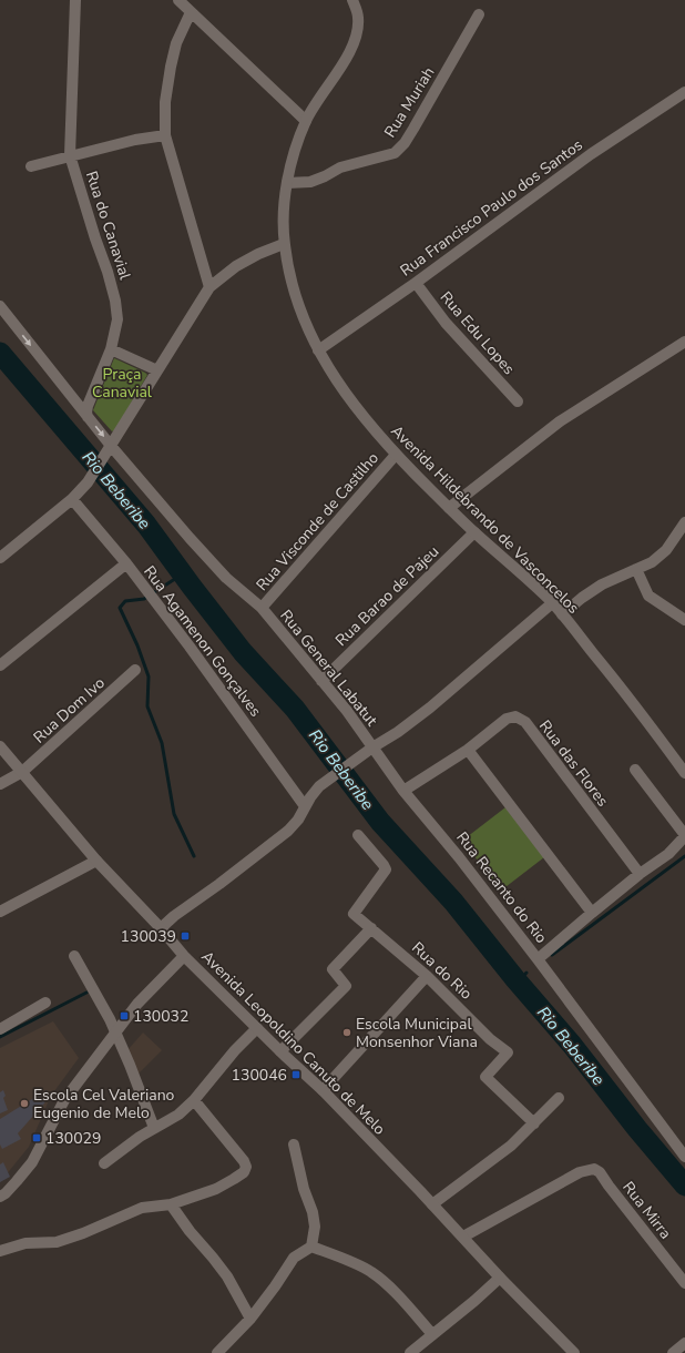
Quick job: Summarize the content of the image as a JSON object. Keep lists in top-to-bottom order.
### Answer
{
  "streets": {
    "street": [
      "Rua Muriah",
      "Rua Francisco Paulo dos Santos",
      "Rua do Canavial",
      "Rua Edu Lopes",
      "Avenida Hildebrando de Vasconcelos",
      "Rua Visconde de Castilho",
      "Rua Barao de Pajeu",
      "Rua Agamenon Gonçalves",
      "Rua General Labatut",
      "Rua Dom Ivo",
      "Rua das Flores",
      "Rua Recanto do Rio",
      "Rua do Rio",
      "Avenida Leopoldino Canuto de Melo",
      "Rua Mirra"
    ]
  },
  "crossings": [
    ["Rua Muriah", "Avenida Hildebrando de Vasconcelos"],
    ["Rua Francisco Paulo dos Santos", "Rua Edu Lopes"],
    ["Rua Francisco Paulo dos Santos", "Avenida Hildebrando de Vasconcelos"],
    ["Avenida Hildebrando de Vasconcelos", "Rua Visconde de Castilho"],
    ["Avenida Hildebrando de Vasconcelos", "Rua Barao de Pajeu"],
    ["Rua Visconde de Castilho", "Rua General Labatut"],
    ["Rua Barao de Pajeu", "Rua General Labatut"],
    ["Rua General Labatut", "Rua Recanto do Rio"],
    ["Rua Dom Ivo", "Avenida Leopoldino Canuto de Melo"],
    ["Rua das Flores", "Rua Recanto do Rio"],
    ["Avenida Leopoldino Canuto de Melo", "Rua Mirra"]
  ],
  "water": ["Rio Beberibe"],
  "parks": ["Praça Canavial"],
  "places": {
    "transit": [
      "130039",
      "130032",
      "130046",
      "130029"
    ],
    "other": ["Escola Municipal Monsenhor Viana", "Escola Cel Valeriano Eugenio de Melo"]
  }
}
